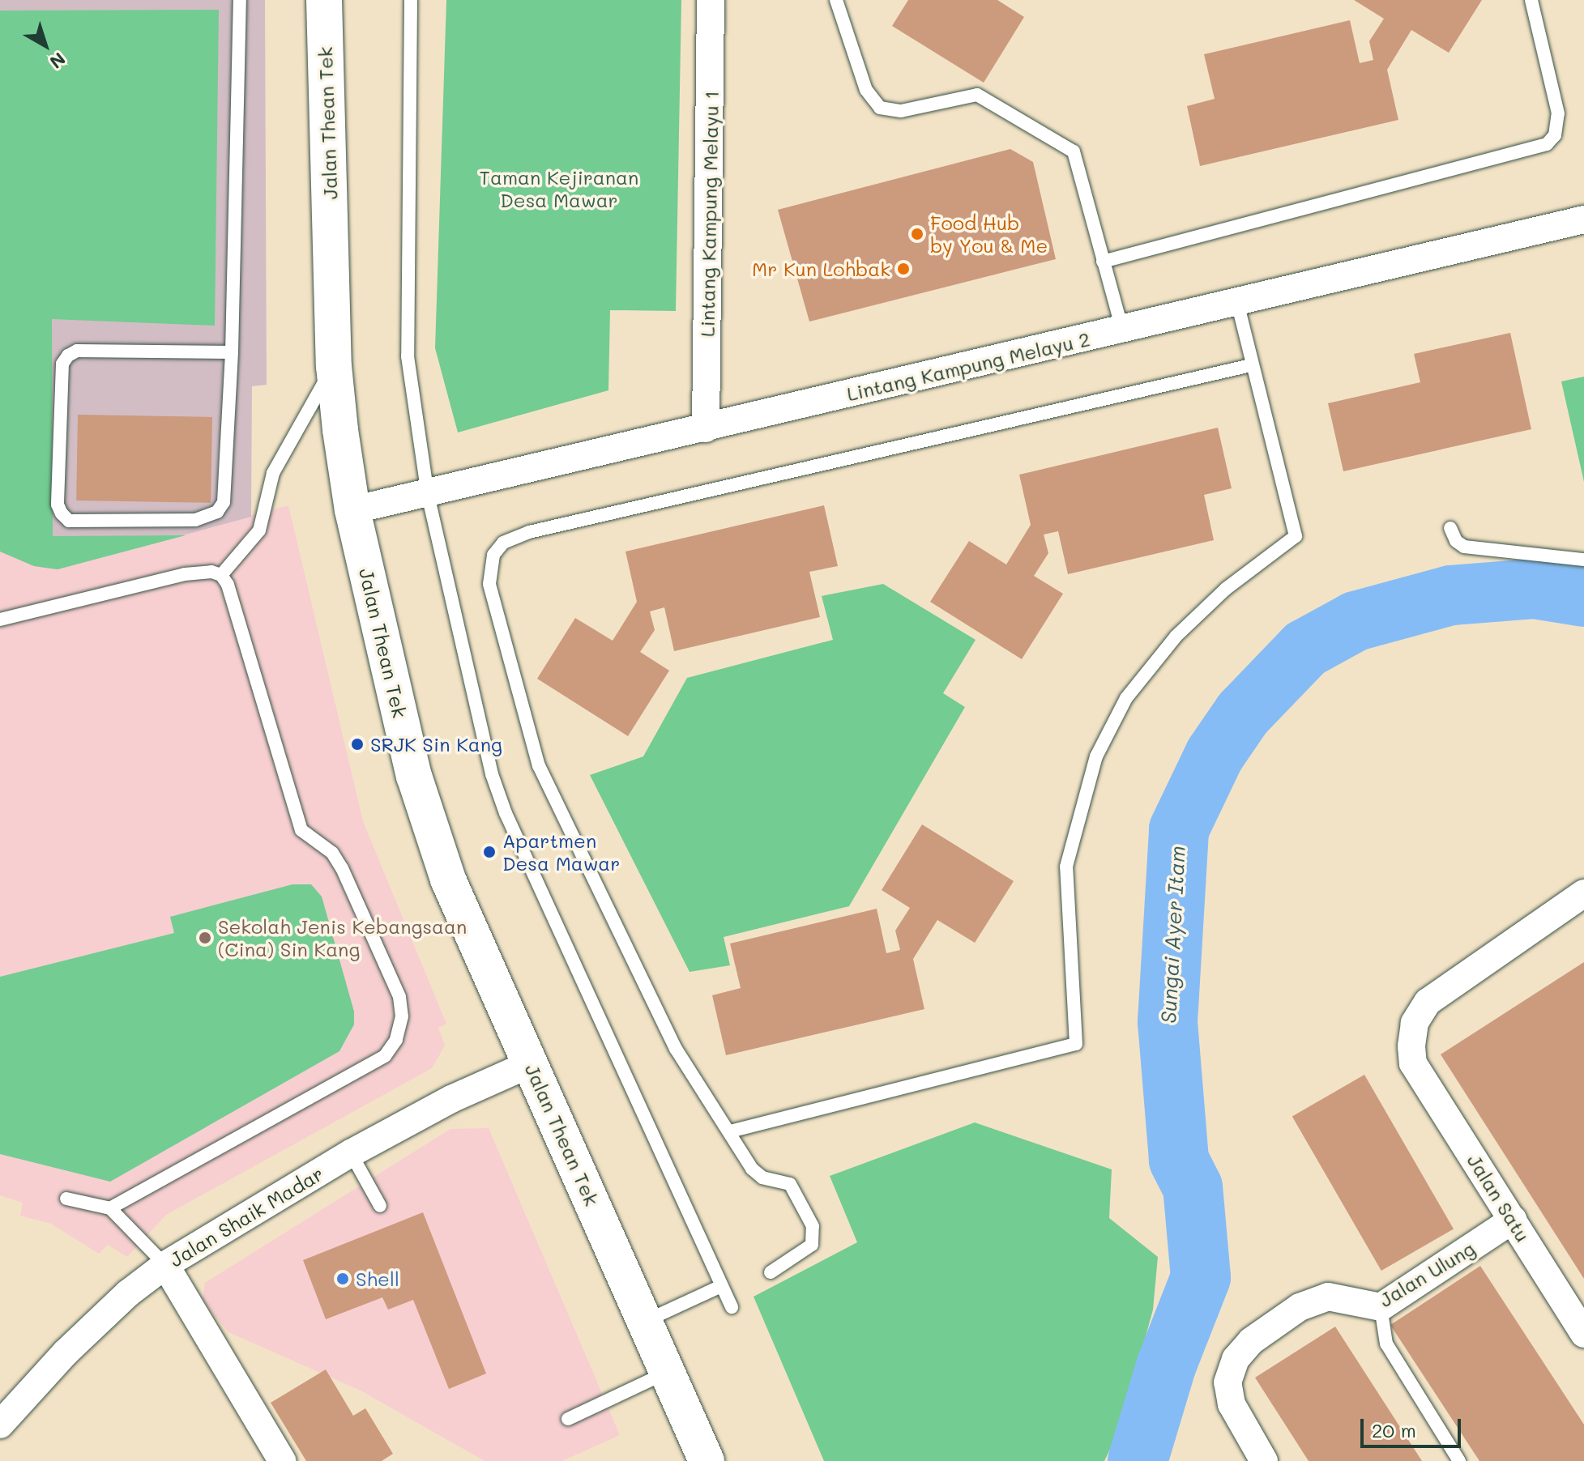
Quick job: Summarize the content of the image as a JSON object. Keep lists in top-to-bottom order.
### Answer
{
  "streets": {
    "main road": ["Jalan Thean Tek"],
    "street": [
      "Lintang Kampung Melayu 1",
      "Lintang Kampung Melayu 2",
      "Jalan Satu",
      "Jalan Shaik Madar",
      "Jalan Ulung"
    ]
  },
  "crossings": [
    ["Jalan Thean Tek", "Lintang Kampung Melayu 2"],
    ["Jalan Thean Tek", "Jalan Shaik Madar"],
    ["Lintang Kampung Melayu 1", "Lintang Kampung Melayu 2"],
    ["Jalan Satu", "Jalan Ulung"]
  ],
  "water": ["Sungai Ayer Itam"],
  "parks": ["Taman Kejiranan Desa Mawar"],
  "places": [
    "Food Hub by You & Me",
    "Mr Kun Lohbak",
    "SRJK Sin Kang",
    "Apartmen Desa Mawar",
    "Sekolah Jenis Kebangsaan (Cina) Sin Kang",
    "Shell"
  ],
  "scale_bar": "20 m",
  "north": "bottom right"
}
